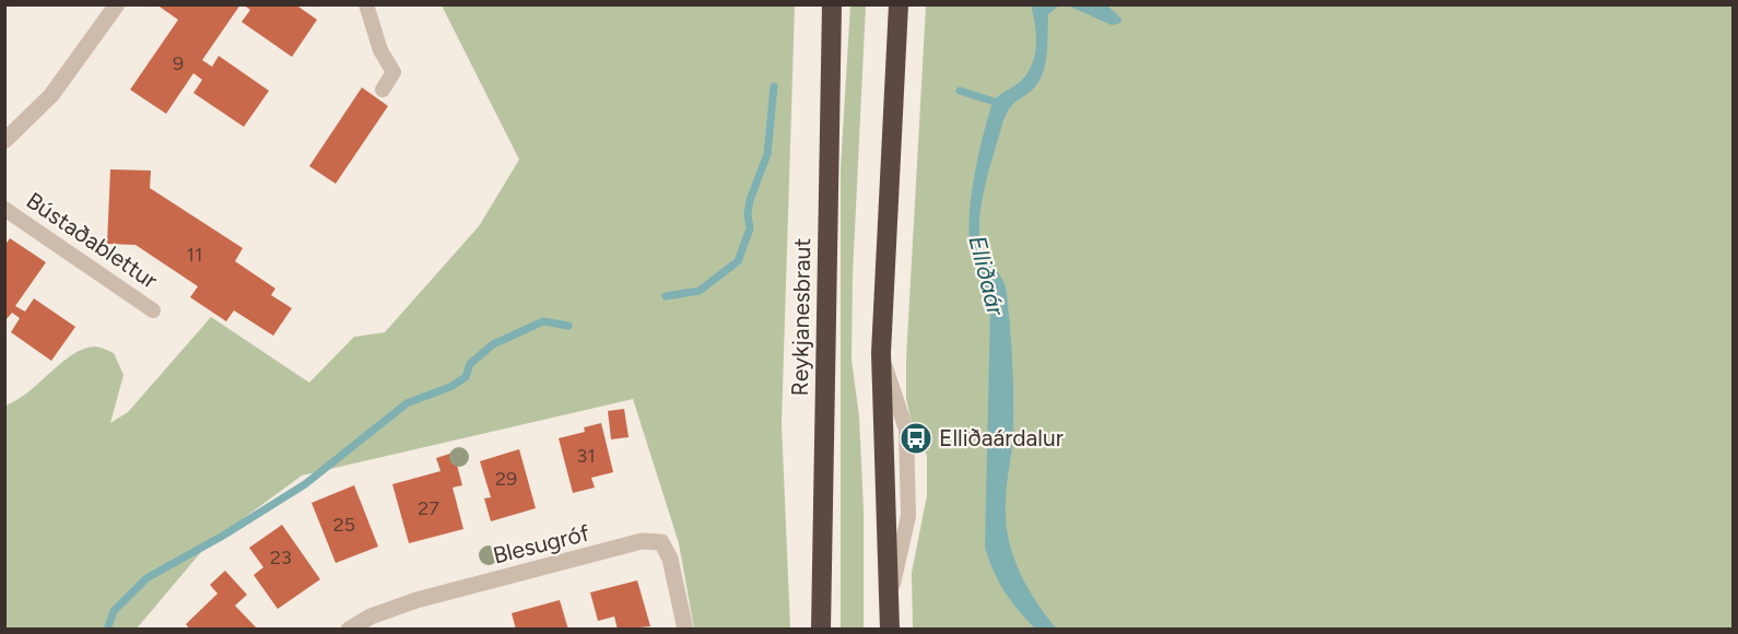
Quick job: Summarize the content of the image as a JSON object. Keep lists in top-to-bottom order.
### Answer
{
  "streets": {
    "highway": ["Reykjanesbraut"],
    "street": ["Blesugróf"],
    "lane": ["Bústaðablettur"]
  },
  "water": ["Elliðaár"],
  "places": {
    "bus stop": ["Elliðaárdalur"]
  },
  "house_numbers": [
    "9",
    "11",
    "31",
    "29",
    "27",
    "25",
    "23"
  ]
}
